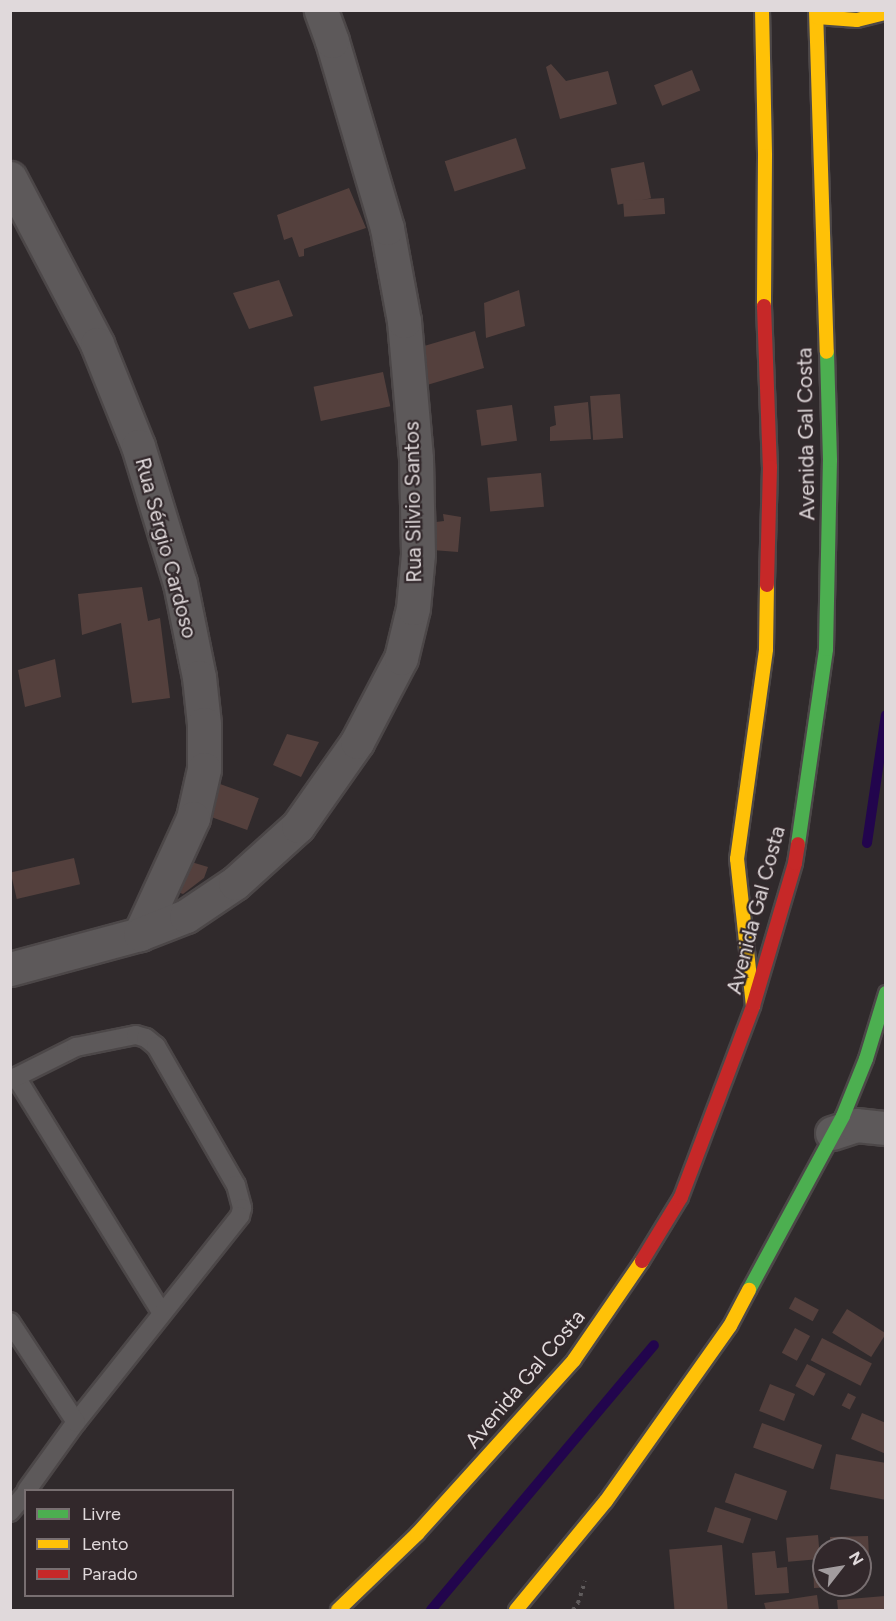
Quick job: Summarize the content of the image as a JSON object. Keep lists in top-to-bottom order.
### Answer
{
  "streets": {
    "main road": ["Avenida Gal Costa"],
    "street": ["Rua Silvio Santos", "Rua Sérgio Cardoso"]
  },
  "crossings": [
    ["Rua Silvio Santos", "Rua Sérgio Cardoso"]
  ],
  "legend": ["Livre", "Lento", "Parado"],
  "north": "top right"
}
